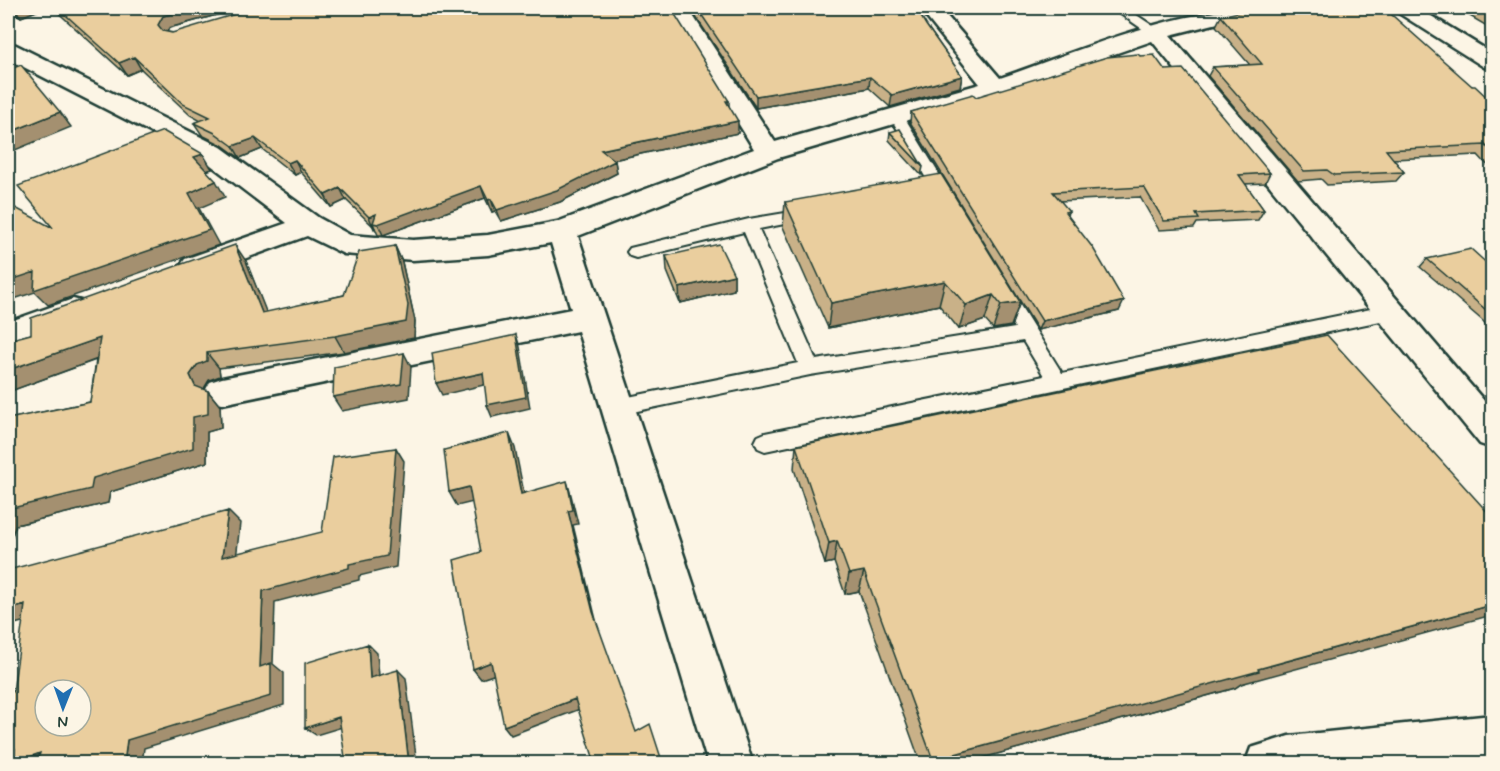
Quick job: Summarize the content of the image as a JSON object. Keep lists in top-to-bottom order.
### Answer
{
  "north": "bottom"
}
